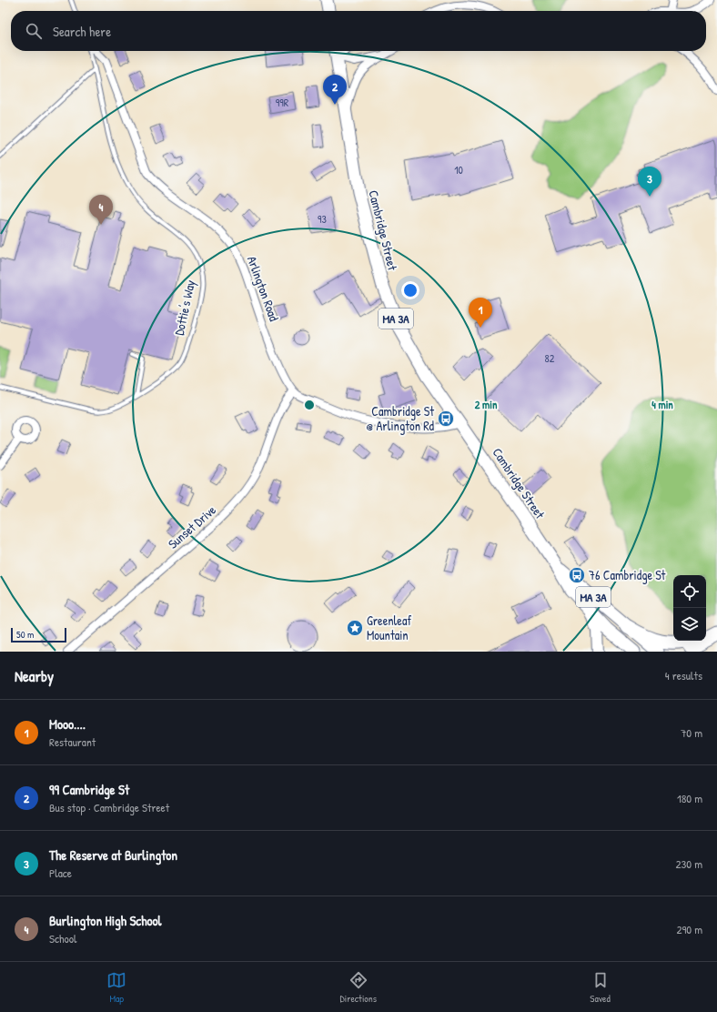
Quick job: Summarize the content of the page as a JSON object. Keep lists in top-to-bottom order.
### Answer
{
  "streets": {
    "main road": ["Cambridge Street", "MA 3A"],
    "street": ["Arlington Road", "Sunset Drive"],
    "lane": ["Dottie's Way"]
  },
  "crossings": [
    ["Arlington Road", "Sunset Drive"]
  ],
  "places": {
    "bus stop": ["Cambridge St @ Arlington Rd", "76 Cambridge St"],
    "place": ["Greenleaf Mountain"]
  },
  "house_numbers": [
    "99R",
    "10",
    "93",
    "82"
  ],
  "scale_bar": "50 m",
  "page": {
    "search": "Search here",
    "pins": [
      "2",
      "3",
      "4",
      "1"
    ],
    "scale": "50 m",
    "heading": ["Nearby", "4 results"],
    "list": [
      {
        "mark": "1",
        "name": "Mooo....",
        "note": "Restaurant",
        "value": "70 m"
      },
      {
        "mark": "2",
        "name": "99 Cambridge St",
        "note": "Bus stop · Cambridge Street",
        "value": "180 m"
      },
      {
        "mark": "3",
        "name": "The Reserve at Burlington",
        "note": "Place",
        "value": "230 m"
      },
      {
        "mark": "4",
        "name": "Burlington High School",
        "note": "School",
        "value": "290 m"
      }
    ],
    "nav": ["Map", "Directions", "Saved"]
  },
  "rings": ["2 min", "4 min"]
}
